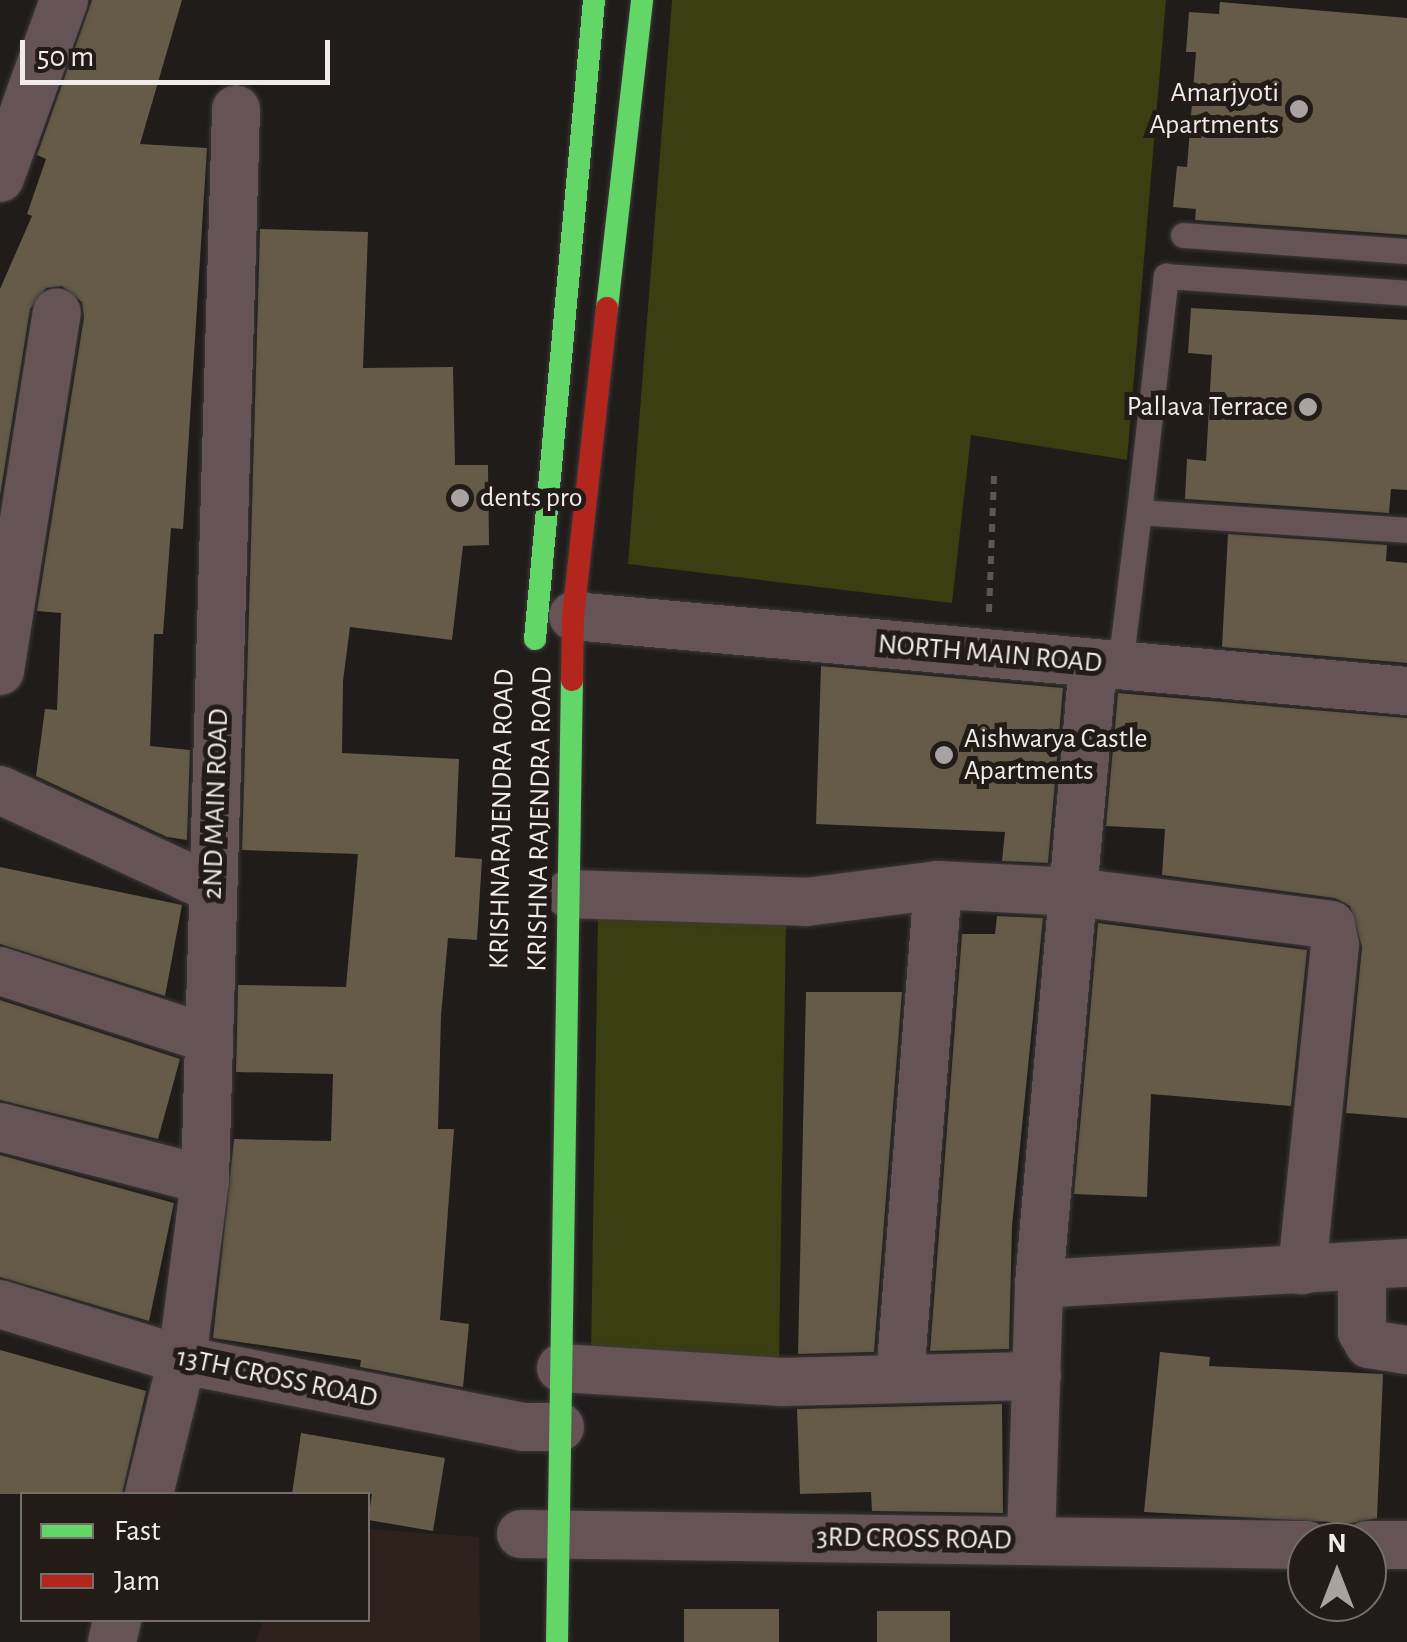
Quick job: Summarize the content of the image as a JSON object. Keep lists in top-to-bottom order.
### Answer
{
  "streets": {
    "main road": ["KRISHNARAJENDRA ROAD", "KRISHNA RAJENDRA ROAD"],
    "street": [
      "NORTH MAIN ROAD",
      "2ND MAIN ROAD",
      "13TH CROSS ROAD",
      "3RD CROSS ROAD"
    ]
  },
  "crossings": [
    ["NORTH MAIN ROAD", "KRISHNA RAJENDRA ROAD"],
    ["2ND MAIN ROAD", "13TH CROSS ROAD"],
    ["KRISHNA RAJENDRA ROAD", "13TH CROSS ROAD"],
    ["KRISHNA RAJENDRA ROAD", "3RD CROSS ROAD"]
  ],
  "places": [
    "Amarjyoti Apartments",
    "Pallava Terrace",
    "dents pro",
    "Aishwarya Castle Apartments"
  ],
  "legend": ["Fast", "Jam"],
  "scale_bar": "50 m",
  "north": "top"
}
